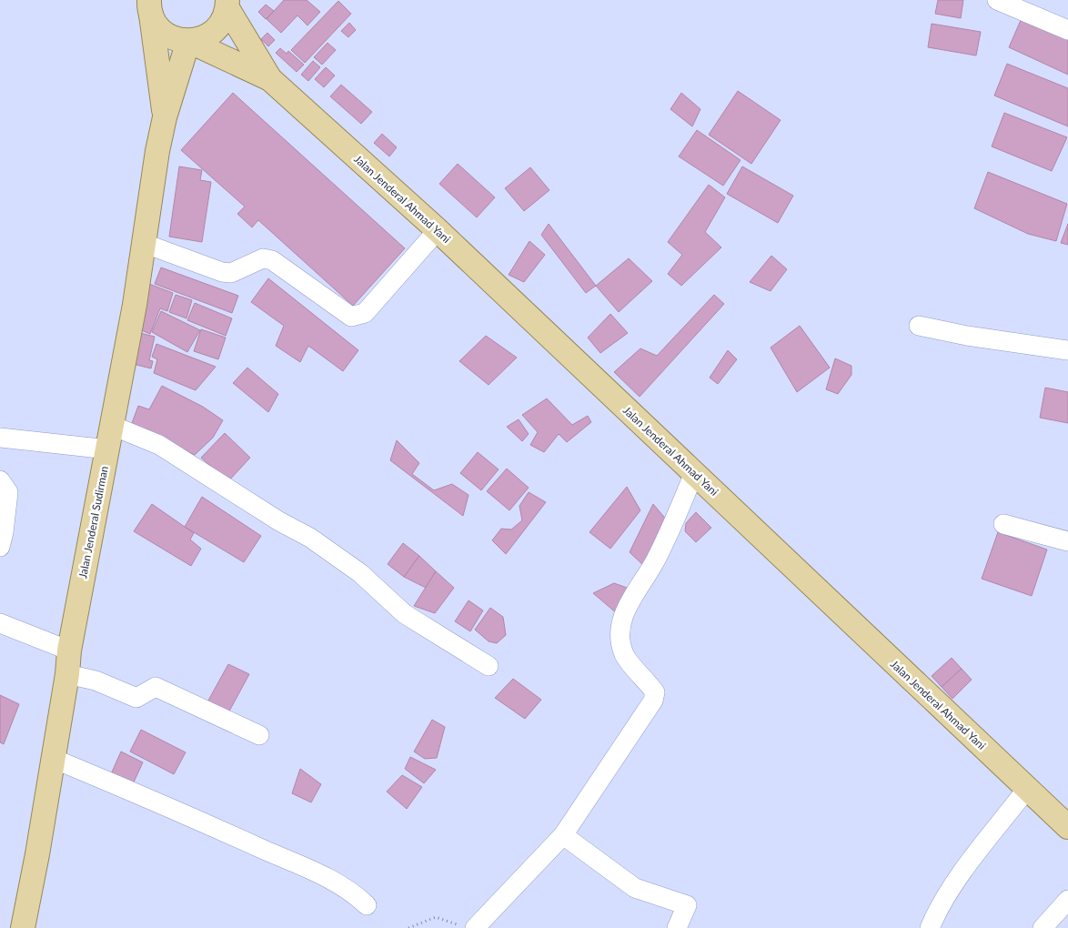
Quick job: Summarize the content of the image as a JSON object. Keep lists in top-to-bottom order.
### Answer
{
  "streets": {
    "main road": ["Jalan Jenderal Ahmad Yani", "Jalan Jenderal Sudirman"]
  },
  "crossings": [
    ["Jalan Jenderal Ahmad Yani", "Jalan Jenderal Sudirman"]
  ]
}
